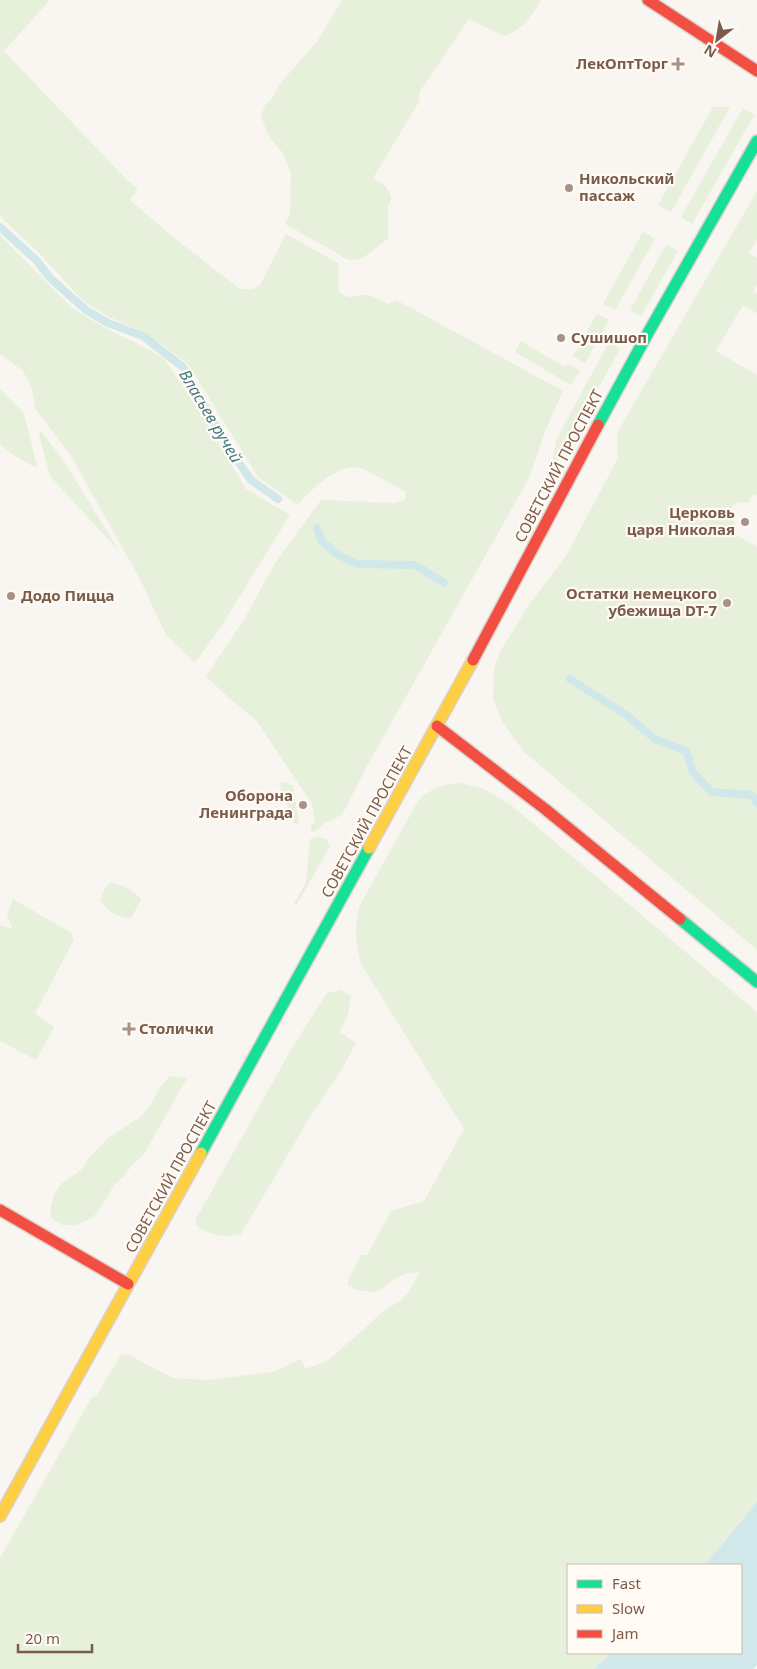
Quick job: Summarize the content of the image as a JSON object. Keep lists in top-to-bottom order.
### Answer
{
  "streets": {
    "main road": ["СОВЕТСКИЙ ПРОСПЕКТ"]
  },
  "water": ["Власьев ручей"],
  "places": {
    "health": ["ЛекОптТорг", "Столички"],
    "other": [
      "Никольский пассаж",
      "Сушишоп",
      "Церковь царя Николая",
      "Додо Пицца",
      "Остатки немецкого убежища DT-7",
      "Оборона Ленинграда"
    ]
  },
  "legend": ["Fast", "Slow", "Jam"],
  "scale_bar": "20 m",
  "north": "bottom left"
}
